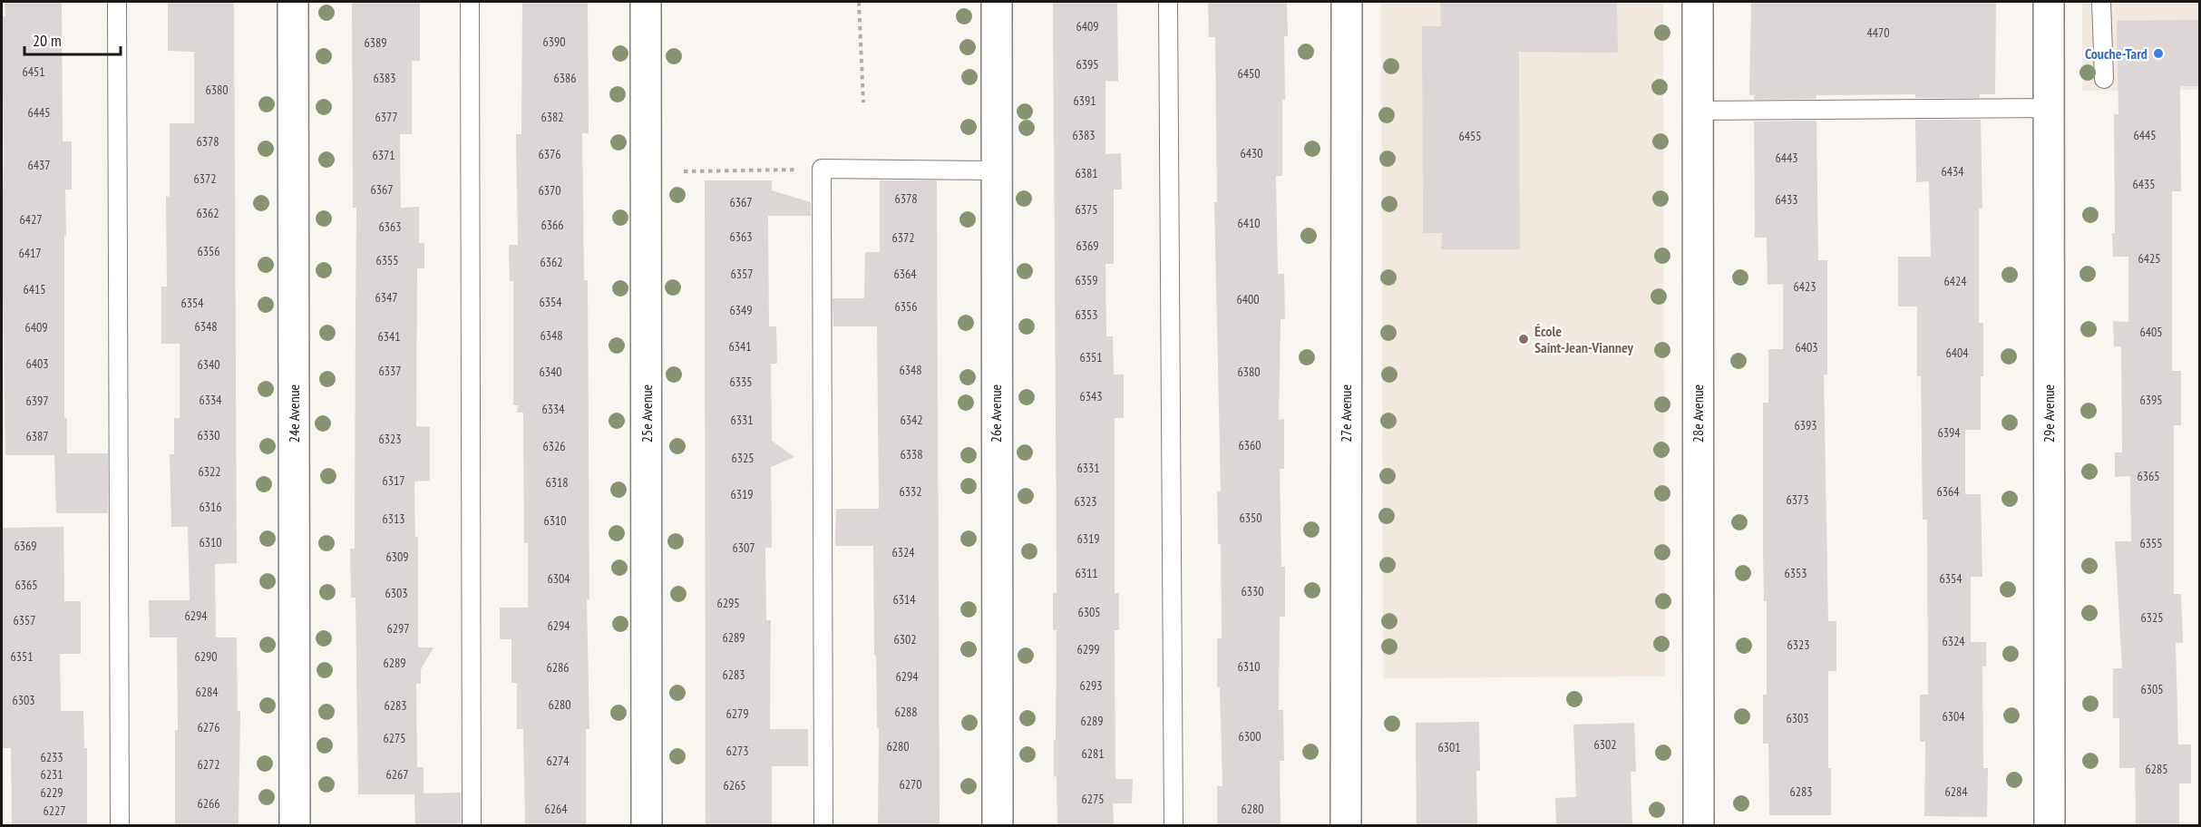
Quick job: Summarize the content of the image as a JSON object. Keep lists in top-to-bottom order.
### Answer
{
  "streets": {
    "street": [
      "24e Avenue",
      "25e Avenue",
      "26e Avenue",
      "27e Avenue",
      "28e Avenue",
      "29e Avenue"
    ]
  },
  "places": ["Couche-Tard", "École Saint-Jean-Vianney"],
  "house_numbers": [
    "6409",
    "4470",
    "6390",
    "6389",
    "6395",
    "6451",
    "6450",
    "6383",
    "6386",
    "6380",
    "6391",
    "6445",
    "6377",
    "6382",
    "6383",
    "6445",
    "6455",
    "6378",
    "6430",
    "6376",
    "6371",
    "6443",
    "6437",
    "6434",
    "6381",
    "6372",
    "6435",
    "6367",
    "6370",
    "6378",
    "6433",
    "6367",
    "6375",
    "6362",
    "6427",
    "6410",
    "6366",
    "6363",
    "6363",
    "6372",
    "6369",
    "6356",
    "6417",
    "6425",
    "6355",
    "6362",
    "6357",
    "6364",
    "6359",
    "6424",
    "6423",
    "6415",
    "6347",
    "6400",
    "6354",
    "6354",
    "6356",
    "6349",
    "6353",
    "6348",
    "6409",
    "6405",
    "6348",
    "6341",
    "6341",
    "6403",
    "6404",
    "6351",
    "6403",
    "6340",
    "6348",
    "6337",
    "6340",
    "6380",
    "6335",
    "6343",
    "6334",
    "6395",
    "6397",
    "6334",
    "6331",
    "6342",
    "6393",
    "6394",
    "6330",
    "6387",
    "6323",
    "6360",
    "6326",
    "6338",
    "6325",
    "6331",
    "6322",
    "6365",
    "6317",
    "6318",
    "6332",
    "6364",
    "6319",
    "6373",
    "6323",
    "6316",
    "6350",
    "6313",
    "6310",
    "6319",
    "6310",
    "6355",
    "6369",
    "6307",
    "6324",
    "6309",
    "6311",
    "6353",
    "6304",
    "6354",
    "6365",
    "6330",
    "6303",
    "6314",
    "6295",
    "6305",
    "6294",
    "6325",
    "6357",
    "6294",
    "6297",
    "6289",
    "6302",
    "6324",
    "6323",
    "6299",
    "6351",
    "6290",
    "6289",
    "6310",
    "6286",
    "6283",
    "6294",
    "6293",
    "6305",
    "6284",
    "6303",
    "6280",
    "6283",
    "6288",
    "6279",
    "6304",
    "6303",
    "6289",
    "6276",
    "6300",
    "6275",
    "6302",
    "6280",
    "6301",
    "6273",
    "6281",
    "6233",
    "6274",
    "6272",
    "6285",
    "6231",
    "6267",
    "6270",
    "6265",
    "6283",
    "6284",
    "6229",
    "6275",
    "6266",
    "6264",
    "6280",
    "6227"
  ],
  "scale_bar": "20 m"
}
